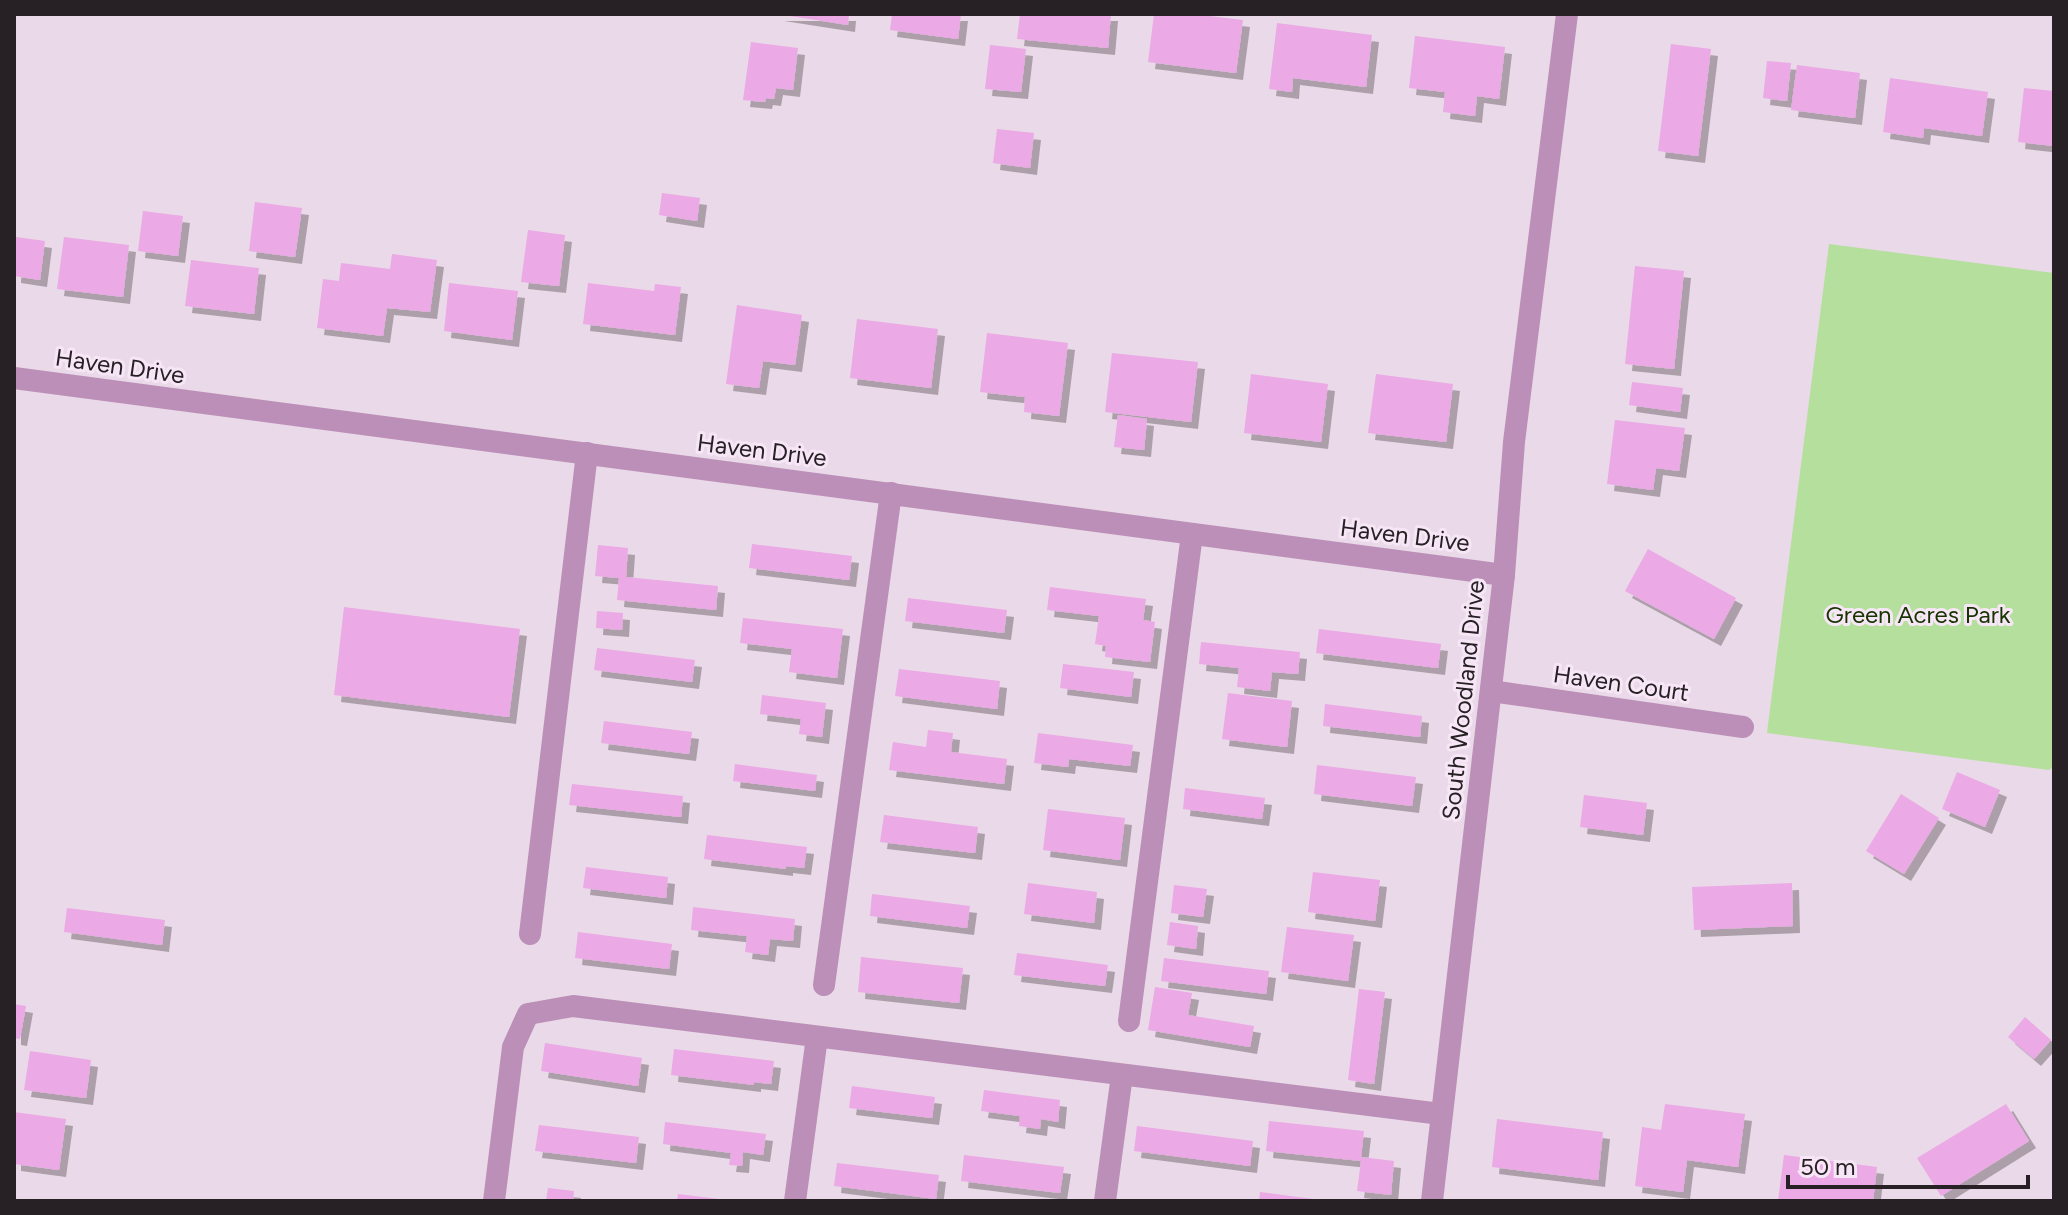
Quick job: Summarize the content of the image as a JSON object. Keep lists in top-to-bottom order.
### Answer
{
  "streets": {
    "street": ["Haven Drive", "Haven Court", "South Woodland Drive"]
  },
  "crossings": [
    ["Haven Drive", "South Woodland Drive"],
    ["Haven Court", "South Woodland Drive"]
  ],
  "parks": ["Green Acres Park"],
  "scale_bar": "50 m"
}
